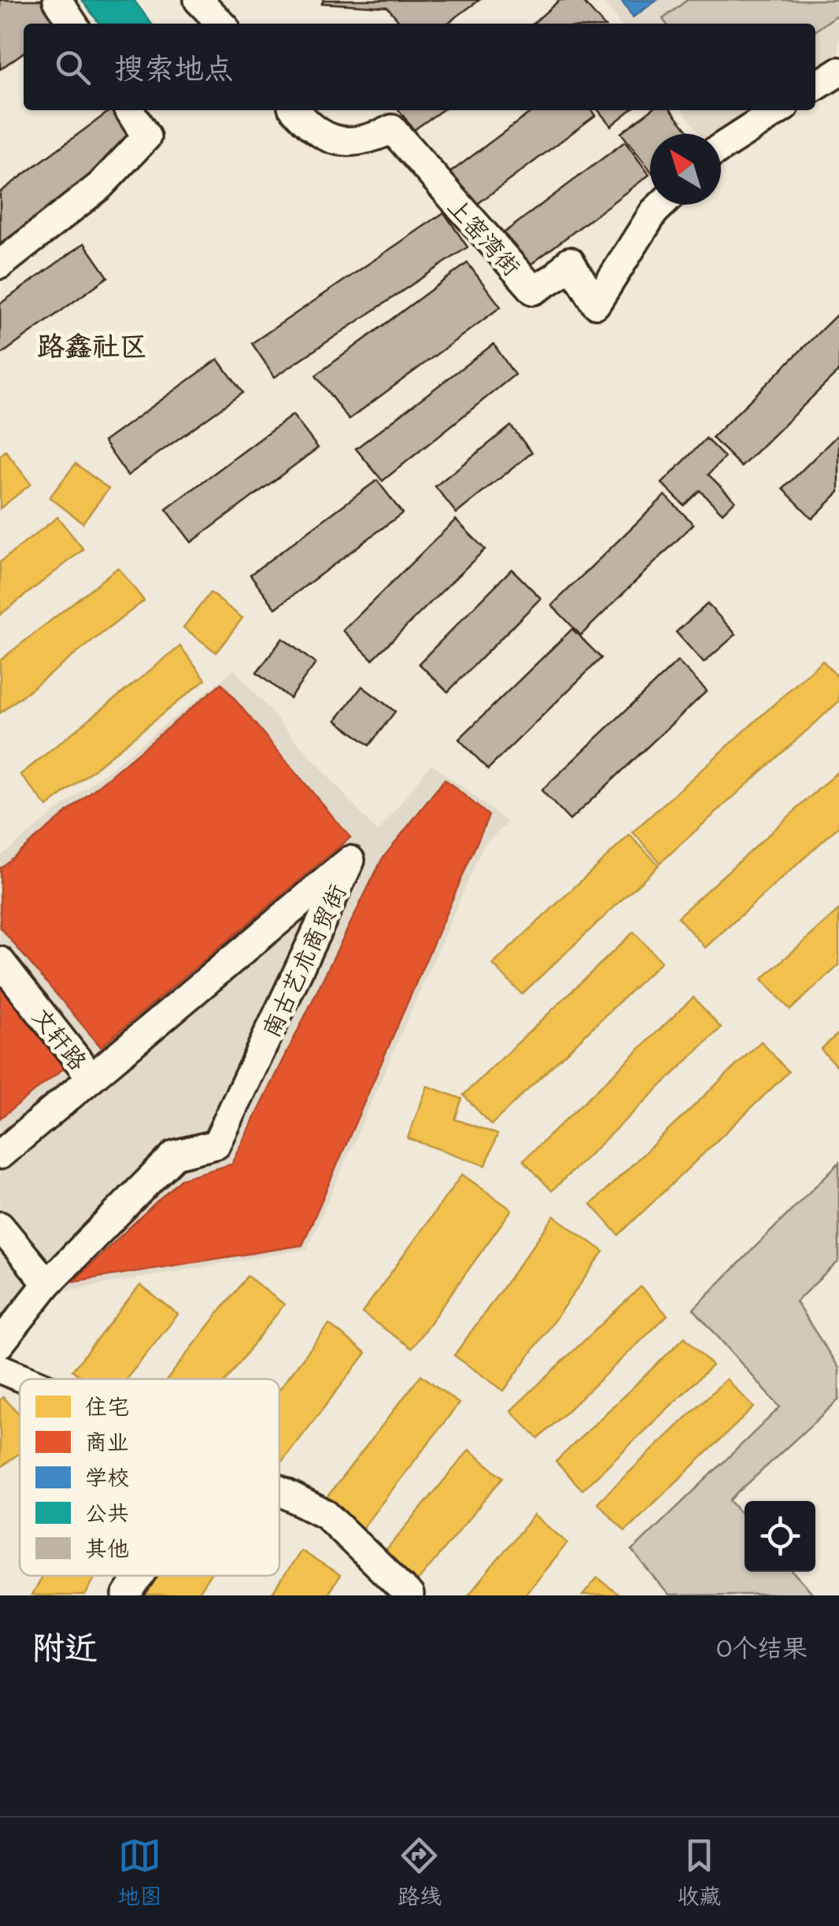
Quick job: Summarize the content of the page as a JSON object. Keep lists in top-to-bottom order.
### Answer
{
  "streets": {
    "street": ["上窑湾街", "南古艺术商贸街", "文轩路"]
  },
  "crossings": [
    ["南古艺术商贸街", "文轩路"]
  ],
  "districts": ["路鑫社区"],
  "legend": [
    "住宅",
    "商业",
    "学校",
    "公共",
    "其他"
  ],
  "north": "top left",
  "page": {
    "search": "搜索地点",
    "heading": ["附近", "0个结果"],
    "nav": ["地图", "路线", "收藏"]
  }
}
